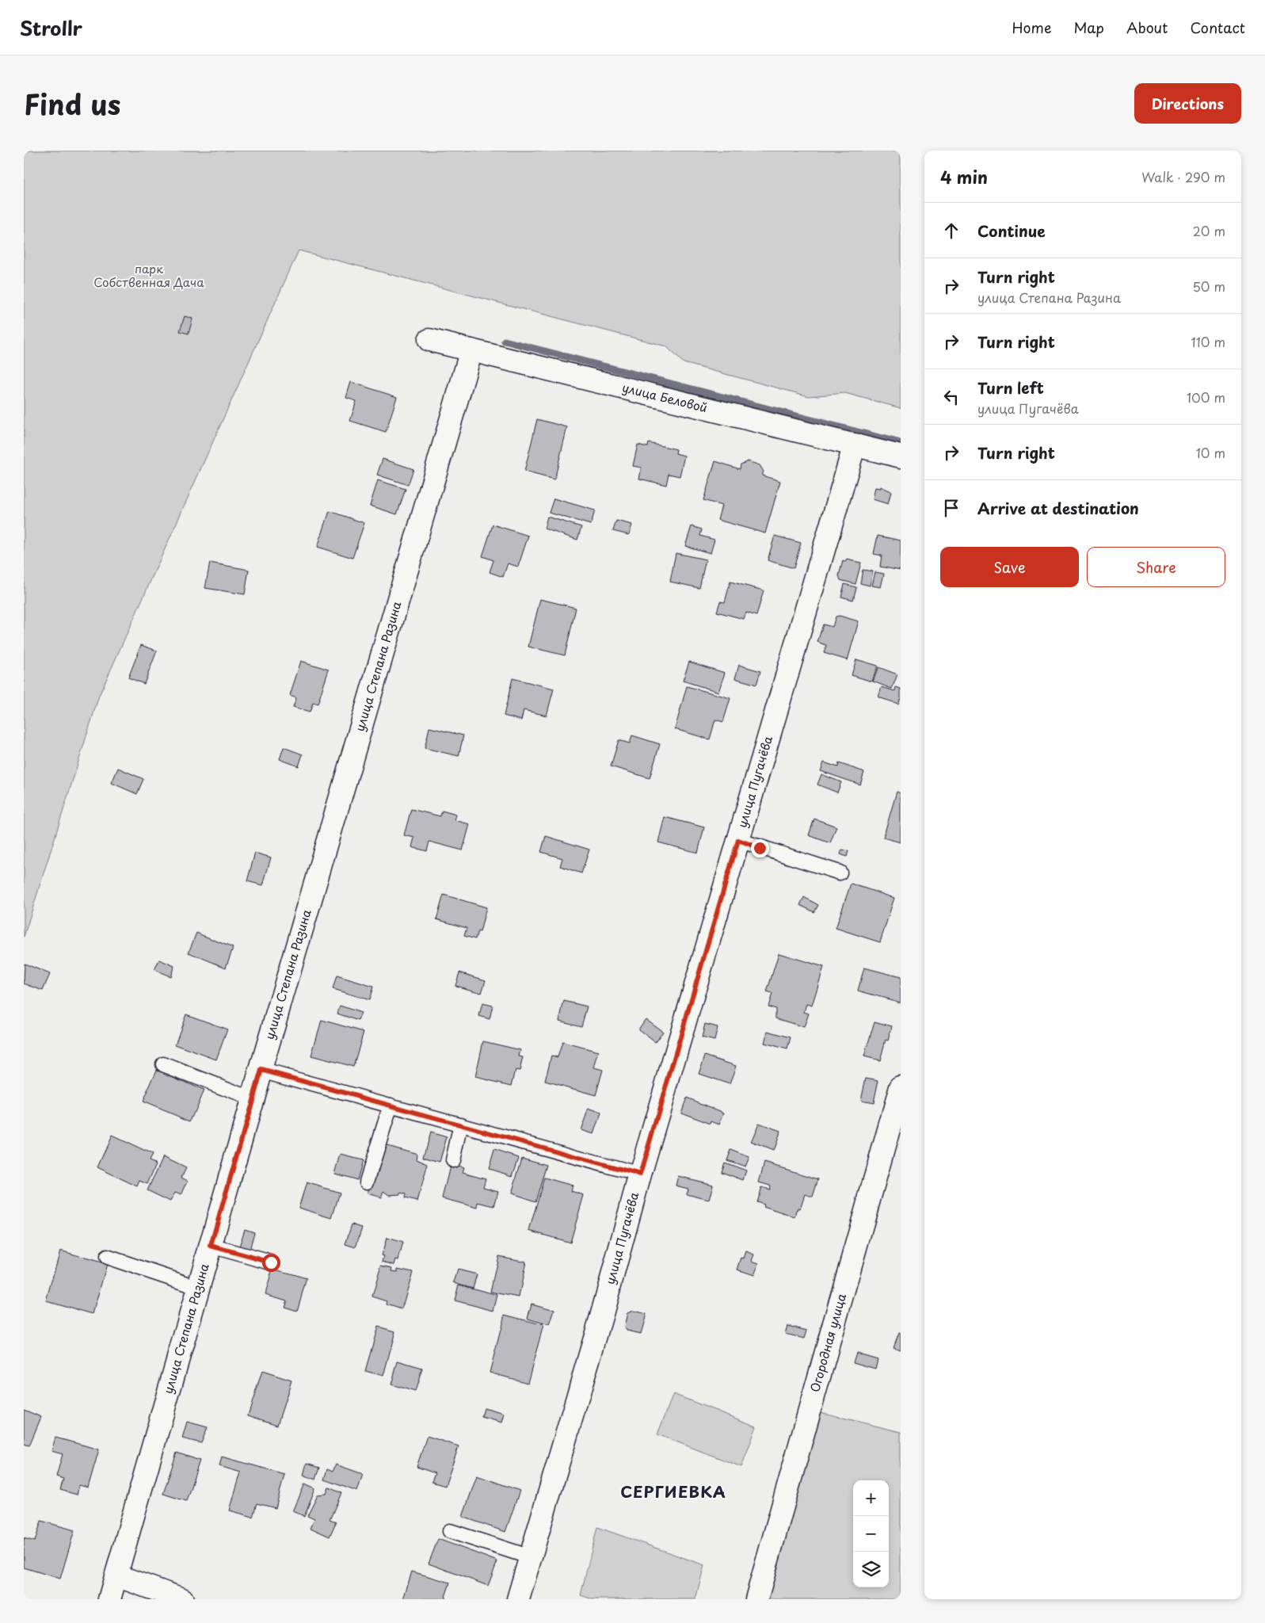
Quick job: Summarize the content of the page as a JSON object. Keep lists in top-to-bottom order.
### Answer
{
  "streets": {
    "street": [
      "улица Беловой",
      "улица Степана Разина",
      "улица Пугачёва",
      "Огородная улица"
    ]
  },
  "crossings": [
    ["улица Беловой", "улица Степана Разина"],
    ["улица Беловой", "улица Пугачёва"]
  ],
  "districts": ["СЕРГИЕВКА"],
  "parks": ["парк Собственная Дача"],
  "page": {
    "header": "Strollr",
    "nav": [
      "Home",
      "Map",
      "About",
      "Contact"
    ],
    "title": "Find us",
    "buttons": [
      "Directions",
      ["Save", "Share"]
    ],
    "heading": ["4 min", "Walk · 290 m"],
    "list": [
      ["Continue", "20 m"],
      ["Turn right", "улица Степана Разина", "50 m"],
      ["Turn right", "110 m"],
      ["Turn left", "улица Пугачёва", "100 m"],
      ["Turn right", "10 m"],
      "Arrive at destination"
    ],
    "map_buttons": ["+", "−"]
  }
}
